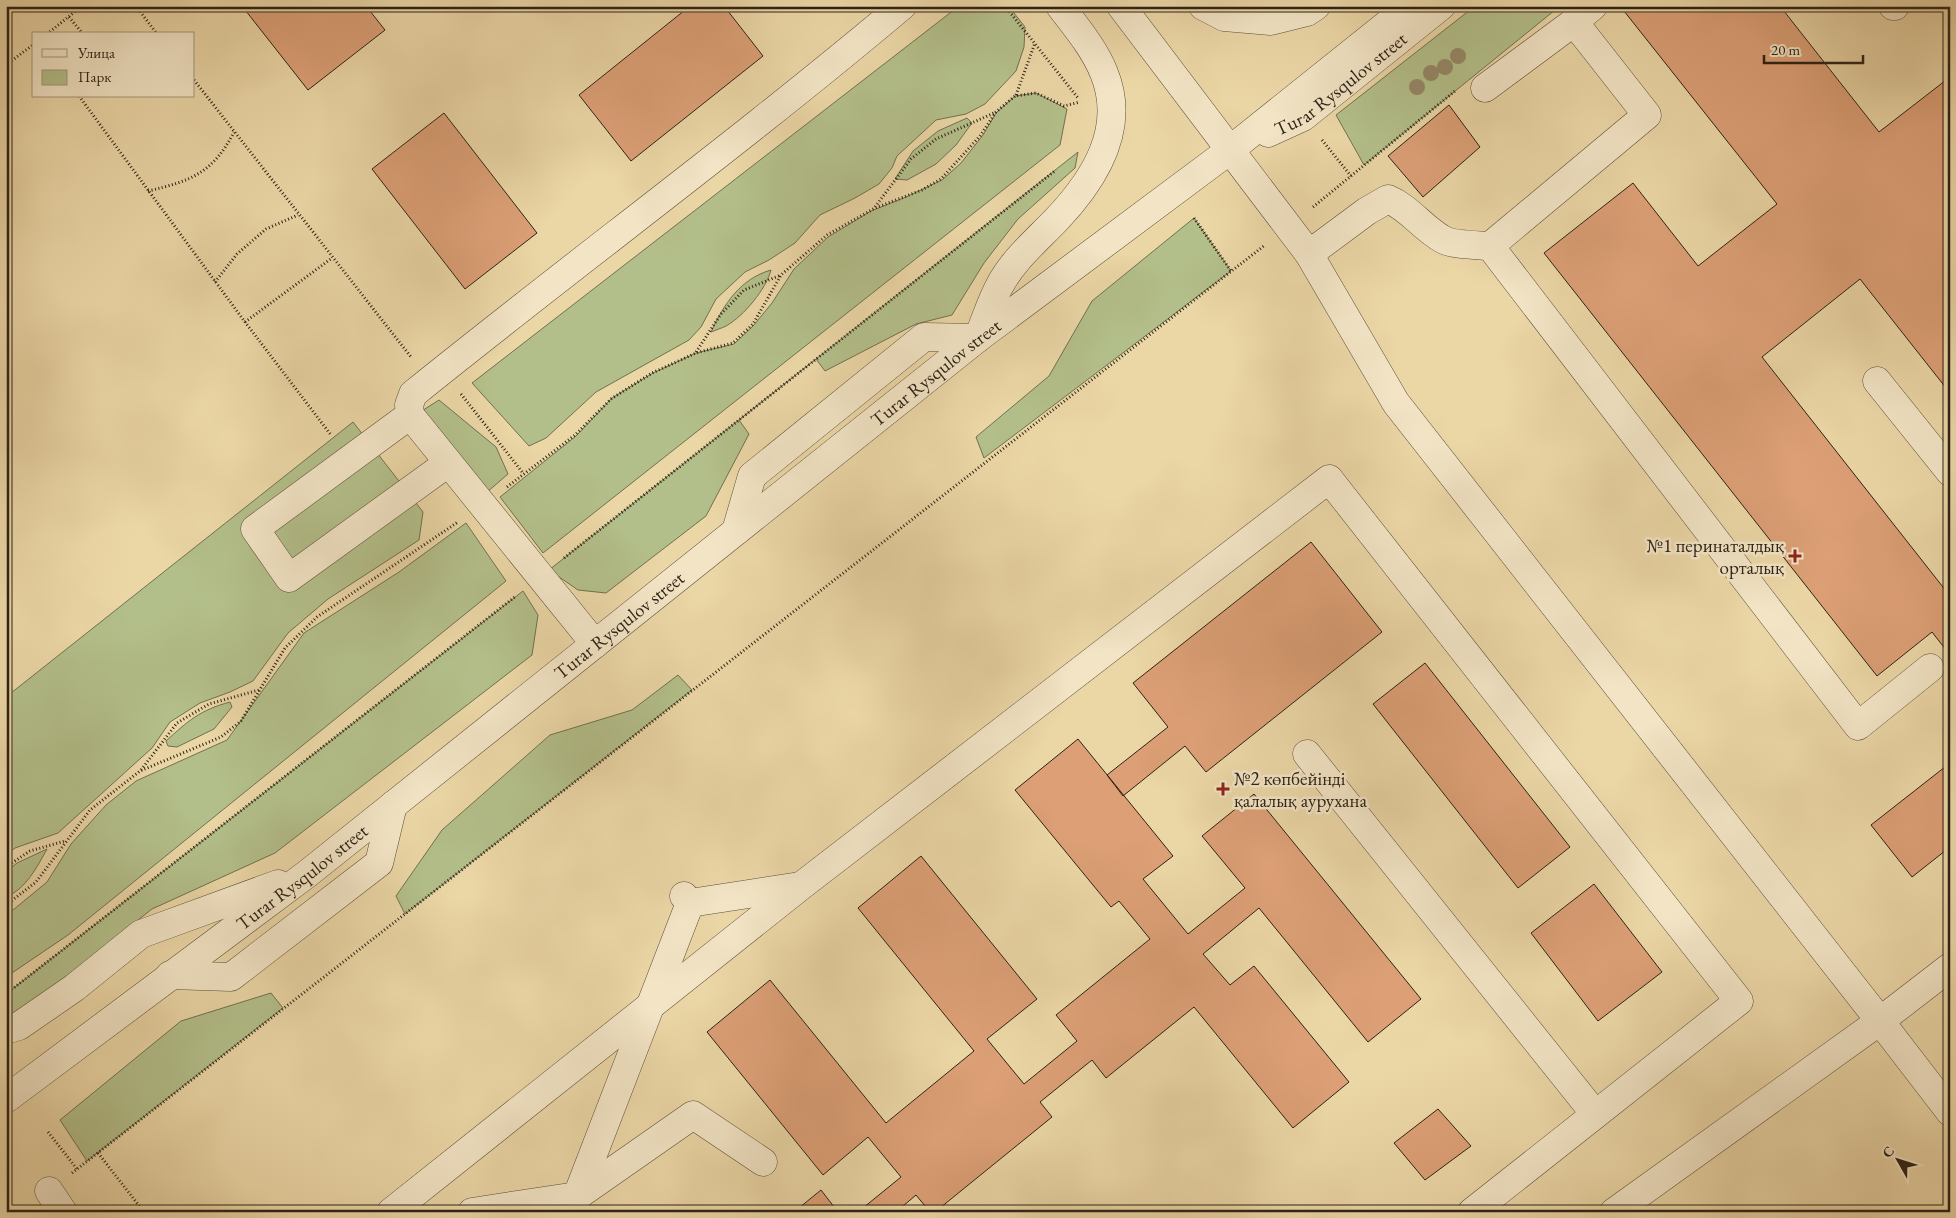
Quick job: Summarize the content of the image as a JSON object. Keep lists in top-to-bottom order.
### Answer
{
  "streets": {
    "street": ["Turar Rysqulov street"]
  },
  "places": {
    "health": ["№1 перинаталдық орталық", "№2 көпбейінді қалалық аурухана"]
  },
  "legend": ["Улица", "Парк"],
  "scale_bar": "20 m",
  "north": "top left"
}
